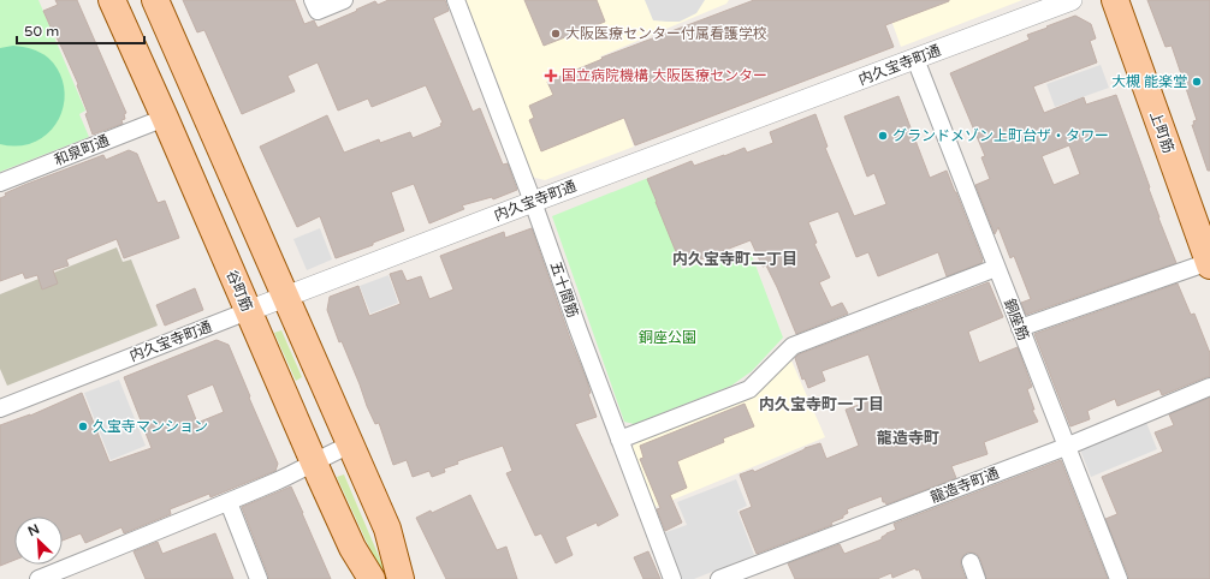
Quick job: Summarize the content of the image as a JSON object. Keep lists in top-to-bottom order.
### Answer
{
  "streets": {
    "main road": ["上町筋", "谷町筋"],
    "street": [
      "内久宝寺町通",
      "和泉町通",
      "五十間筋",
      "銅座筋",
      "龍造寺町通"
    ]
  },
  "crossings": [
    ["内久宝寺町通", "五十間筋"],
    ["内久宝寺町通", "谷町筋"],
    ["内久宝寺町通", "銅座筋"],
    ["和泉町通", "谷町筋"],
    ["銅座筋", "龍造寺町通"]
  ],
  "districts": ["内久宝寺町二丁目", "内久宝寺町一丁目", "龍造寺町"],
  "parks": ["銅座公園"],
  "places": {
    "other": [
      "大阪医療センター付属看護学校",
      "大槻 能楽堂",
      "グランドメゾン上町台ザ・タワー",
      "久宝寺マンション"
    ],
    "health": ["国立病院機構 大阪医療センター"]
  },
  "scale_bar": "50 m",
  "north": "top left"
}
